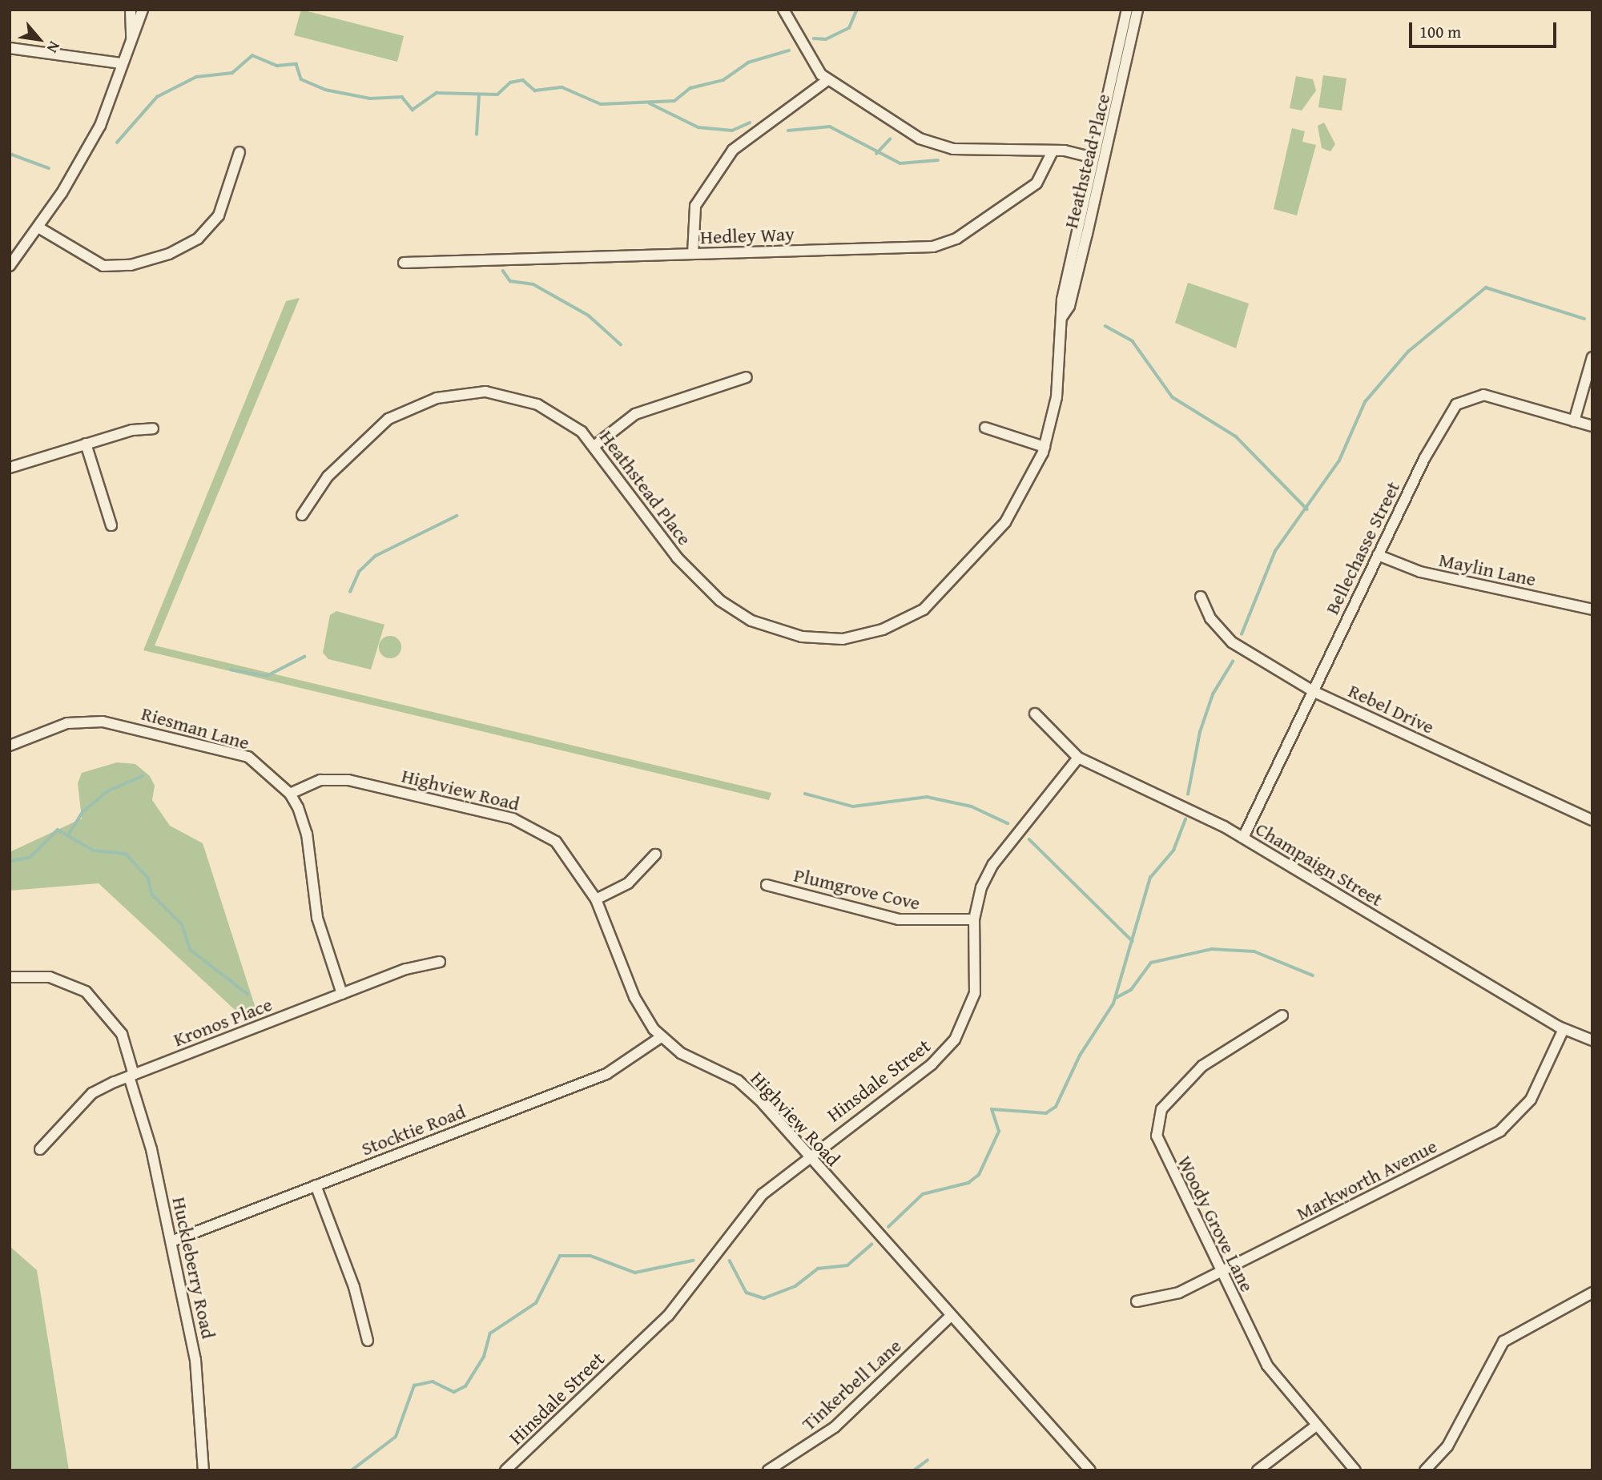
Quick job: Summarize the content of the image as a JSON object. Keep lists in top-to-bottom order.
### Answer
{
  "streets": {
    "street": [
      "Heathstead Place",
      "Hedley Way",
      "Bellechasse Street",
      "Maylin Lane",
      "Rebel Drive",
      "Riesman Lane",
      "Highview Road",
      "Champaign Street",
      "Plumgrove Cove",
      "Kronos Place",
      "Hinsdale Street",
      "Stocktie Road",
      "Markworth Avenue",
      "Woody Grove Lane",
      "Huckleberry Road",
      "Tinkerbell Lane"
    ]
  },
  "crossings": [
    ["Bellechasse Street", "Maylin Lane"],
    ["Bellechasse Street", "Rebel Drive"],
    ["Bellechasse Street", "Champaign Street"],
    ["Riesman Lane", "Highview Road"],
    ["Riesman Lane", "Kronos Place"],
    ["Highview Road", "Hinsdale Street"],
    ["Highview Road", "Stocktie Road"],
    ["Highview Road", "Tinkerbell Lane"],
    ["Champaign Street", "Hinsdale Street"],
    ["Champaign Street", "Markworth Avenue"],
    ["Plumgrove Cove", "Hinsdale Street"],
    ["Kronos Place", "Huckleberry Road"],
    ["Stocktie Road", "Huckleberry Road"],
    ["Markworth Avenue", "Woody Grove Lane"]
  ],
  "scale_bar": "100 m",
  "north": "bottom right"
}
